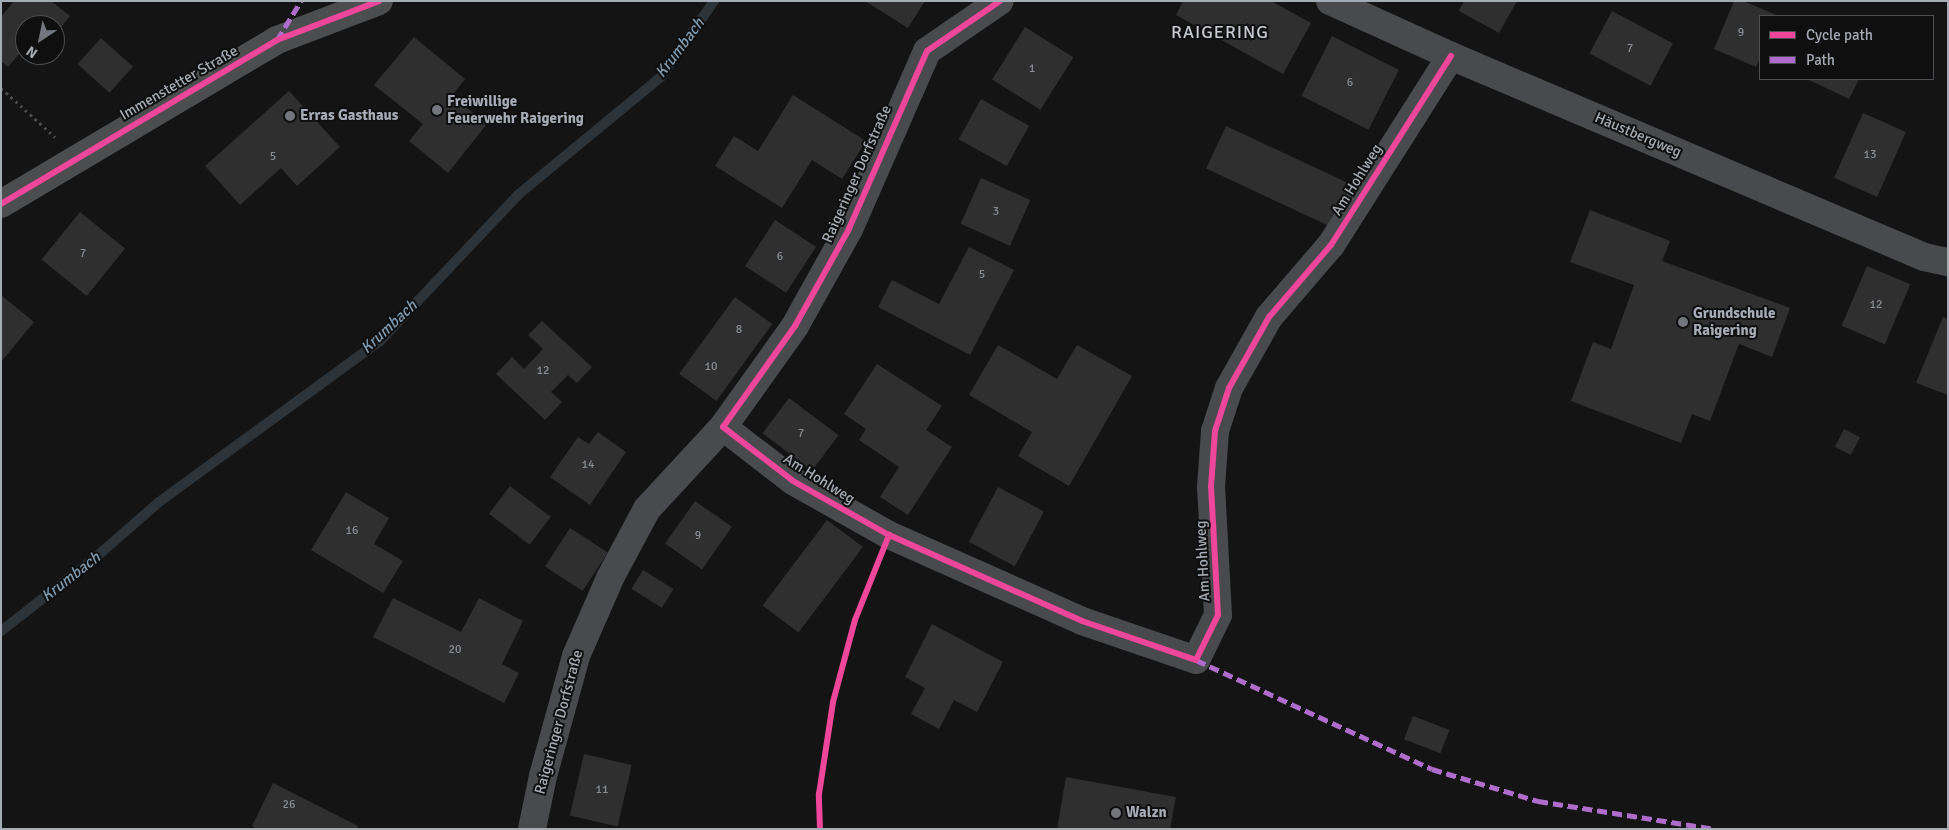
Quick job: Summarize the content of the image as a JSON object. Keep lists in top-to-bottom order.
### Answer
{
  "streets": {
    "main road": ["Immenstetter Straße"],
    "street": ["Häustbergweg", "Raigeringer Dorfstraße", "Am Hohlweg"]
  },
  "crossings": [
    ["Häustbergweg", "Am Hohlweg"],
    ["Raigeringer Dorfstraße", "Am Hohlweg"]
  ],
  "districts": ["RAIGERING"],
  "water": ["Krumbach"],
  "places": [
    "Freiwillige Feuerwehr Raigering",
    "Erras Gasthaus",
    "Grundschule Raigering",
    "Walzn"
  ],
  "house_numbers": [
    "9",
    "7",
    "1",
    "6",
    "13",
    "5",
    "3",
    "7",
    "6",
    "5",
    "12",
    "8",
    "10",
    "12",
    "7",
    "14",
    "16",
    "9",
    "20",
    "11",
    "26"
  ],
  "legend": ["Cycle path", "Path"],
  "north": "bottom left"
}
